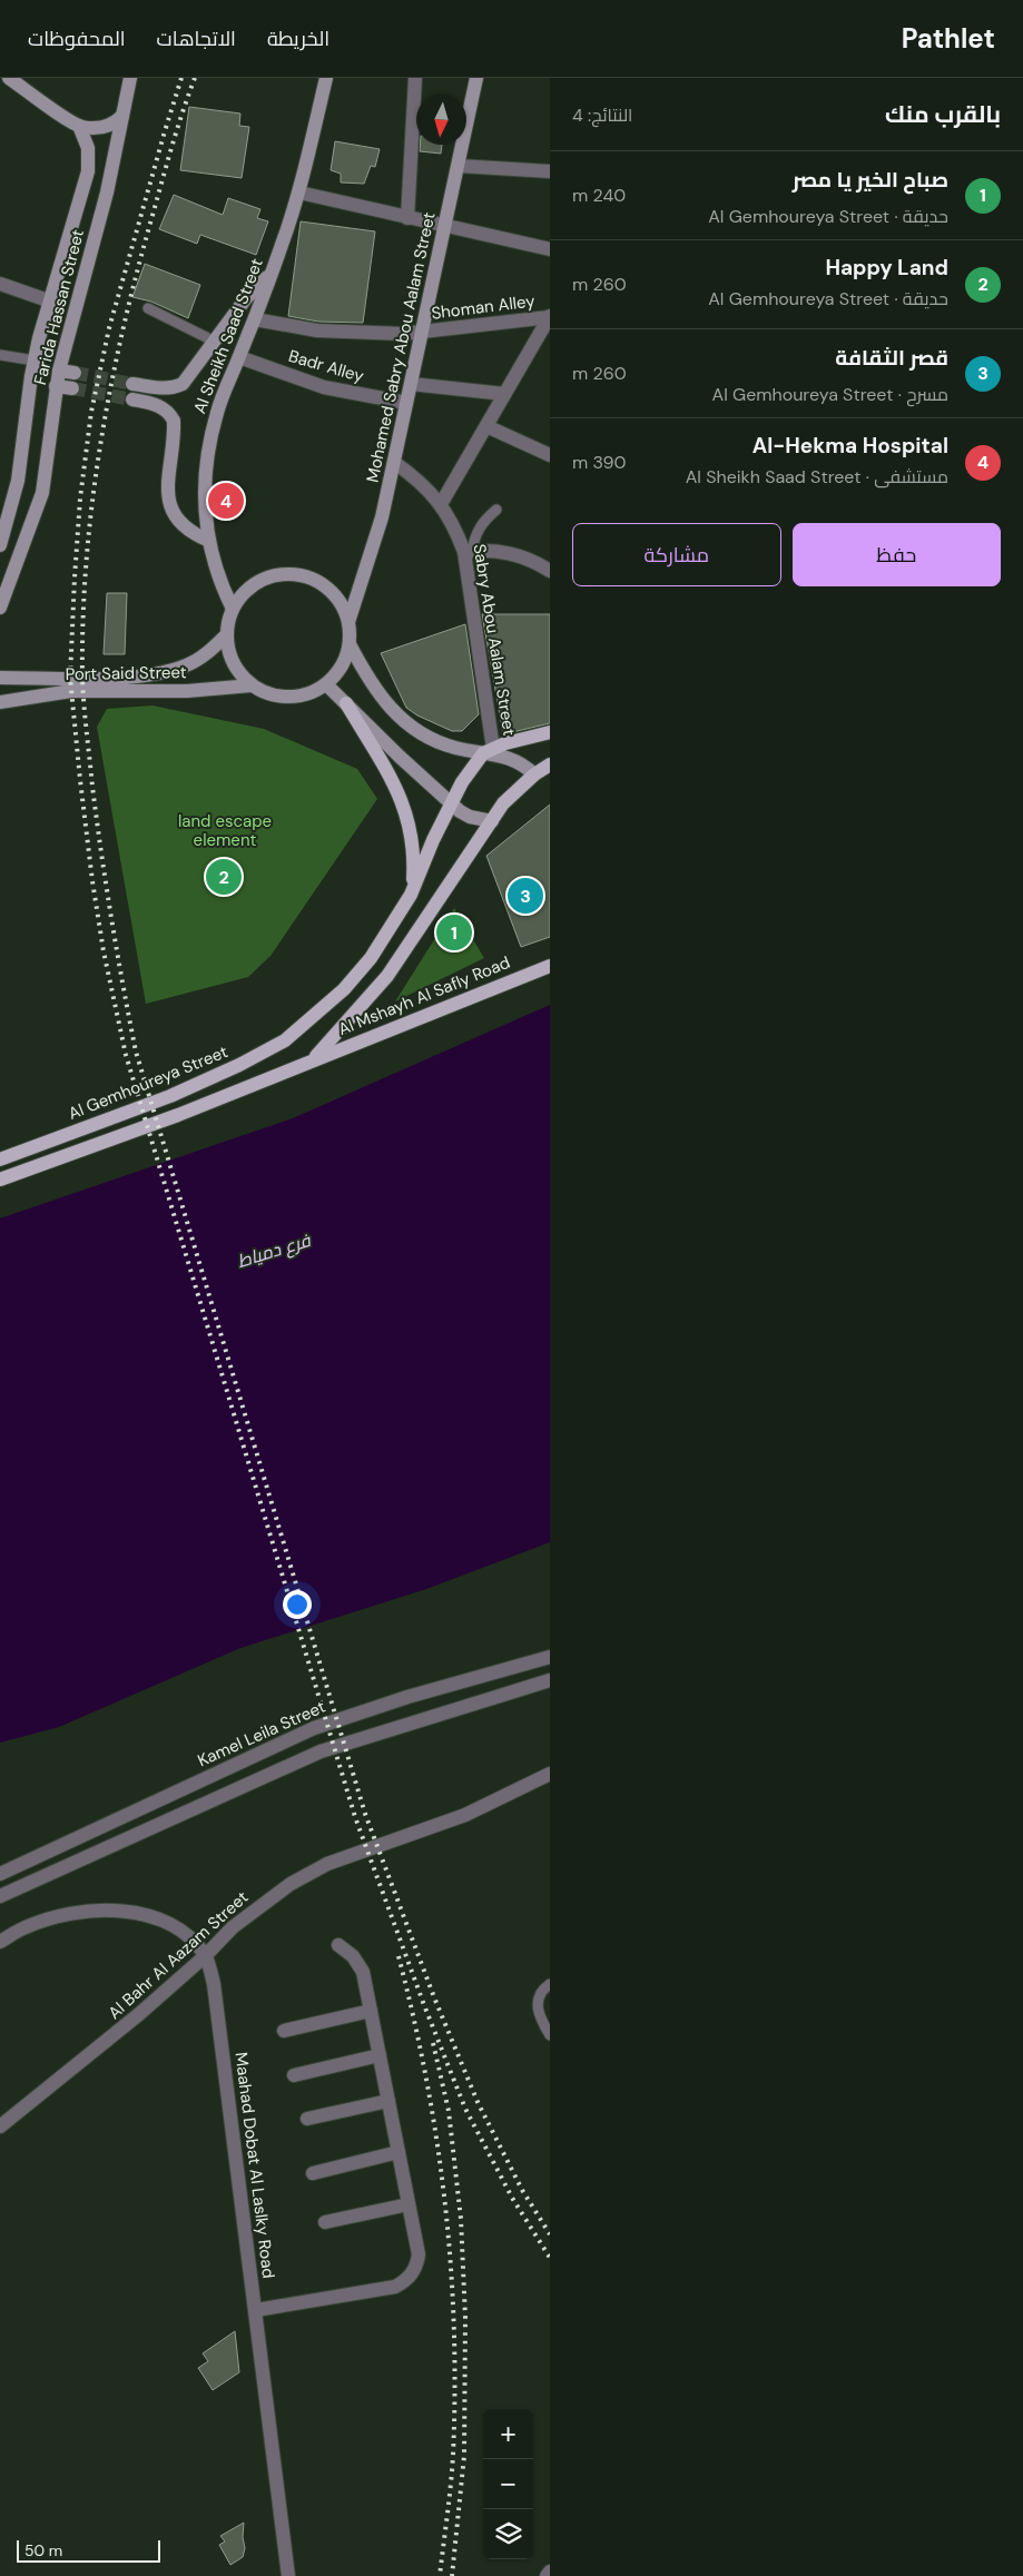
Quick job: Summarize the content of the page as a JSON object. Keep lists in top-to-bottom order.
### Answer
{
  "streets": {
    "main road": [
      "Farida Hassan Street",
      "Al Sheikh Saad Street",
      "Mohamed Sabry Abou Aalam Street",
      "Port Said Street",
      "Al Mshayh Al Safly Road",
      "Al Gemhoureya Street"
    ],
    "street": [
      "Shoman Alley",
      "Badr Alley",
      "Sabry Abou Aalam Street",
      "Kamel Leila Street",
      "Al Bahr Al Aazam Street",
      "Maahad Dobat Al Laslky Road"
    ]
  },
  "crossings": [
    ["Shoman Alley", "Al Sheikh Saad Street"],
    ["Shoman Alley", "Mohamed Sabry Abou Aalam Street"],
    ["Al Sheikh Saad Street", "Mohamed Sabry Abou Aalam Street"],
    ["Al Sheikh Saad Street", "Badr Alley"],
    ["Al Sheikh Saad Street", "Port Said Street"],
    ["Mohamed Sabry Abou Aalam Street", "Badr Alley"],
    ["Mohamed Sabry Abou Aalam Street", "Sabry Abou Aalam Street"],
    ["Mohamed Sabry Abou Aalam Street", "Port Said Street"],
    ["Sabry Abou Aalam Street", "Al Gemhoureya Street"],
    ["Al Bahr Al Aazam Street", "Maahad Dobat Al Laslky Road"]
  ],
  "water": ["فرع دمياط"],
  "parks": ["land escape element"],
  "scale_bar": "50 m",
  "north": "bottom",
  "page": {
    "header": "Pathlet",
    "nav": ["الخريطة", "الاتجاهات", "المحفوظات"],
    "heading": ["بالقرب منك", "النتائج: 4"],
    "list": [
      {
        "mark": "1",
        "name": "صباح الخير يا مصر",
        "note": "حديقة · Al Gemhoureya Street",
        "value": "240 m"
      },
      {
        "mark": "2",
        "name": "Happy Land",
        "note": "حديقة · Al Gemhoureya Street",
        "value": "260 m"
      },
      {
        "mark": "3",
        "name": "قصر الثقافة",
        "note": "مسرح · Al Gemhoureya Street",
        "value": "260 m"
      },
      {
        "mark": "4",
        "name": "Al-Hekma Hospital",
        "note": "مستشفى · Al Sheikh Saad Street",
        "value": "390 m"
      }
    ],
    "pins": [
      "4",
      "2",
      "3",
      "1"
    ],
    "buttons": ["حفظ", "مشاركة"],
    "map_buttons": ["+", "−"],
    "scale": "50 m"
  }
}
